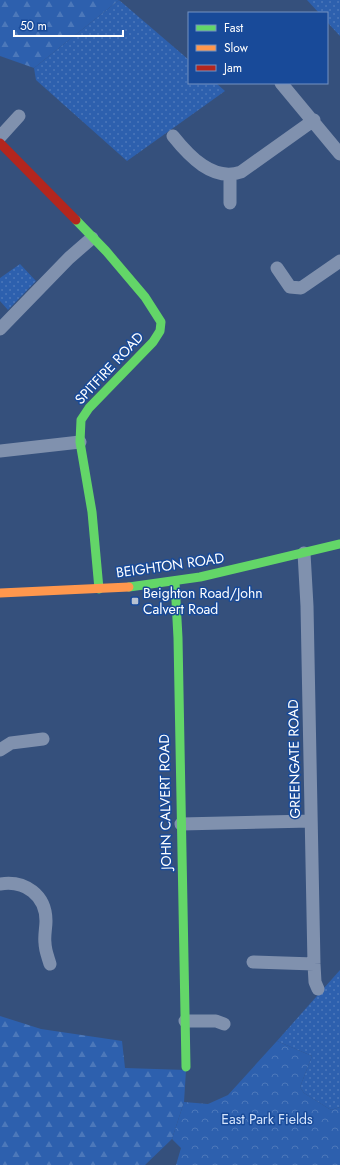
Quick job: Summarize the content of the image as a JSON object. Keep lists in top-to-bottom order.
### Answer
{
  "streets": {
    "street": [
      "SPITFIRE ROAD",
      "BEIGHTON ROAD",
      "GREENGATE ROAD",
      "JOHN CALVERT ROAD"
    ]
  },
  "crossings": [
    ["SPITFIRE ROAD", "BEIGHTON ROAD"],
    ["BEIGHTON ROAD", "GREENGATE ROAD"],
    ["BEIGHTON ROAD", "JOHN CALVERT ROAD"]
  ],
  "parks": ["East Park Fields"],
  "places": {
    "transit": ["Beighton Road/John Calvert Road"]
  },
  "legend": ["Fast", "Slow", "Jam"],
  "scale_bar": "50 m"
}
